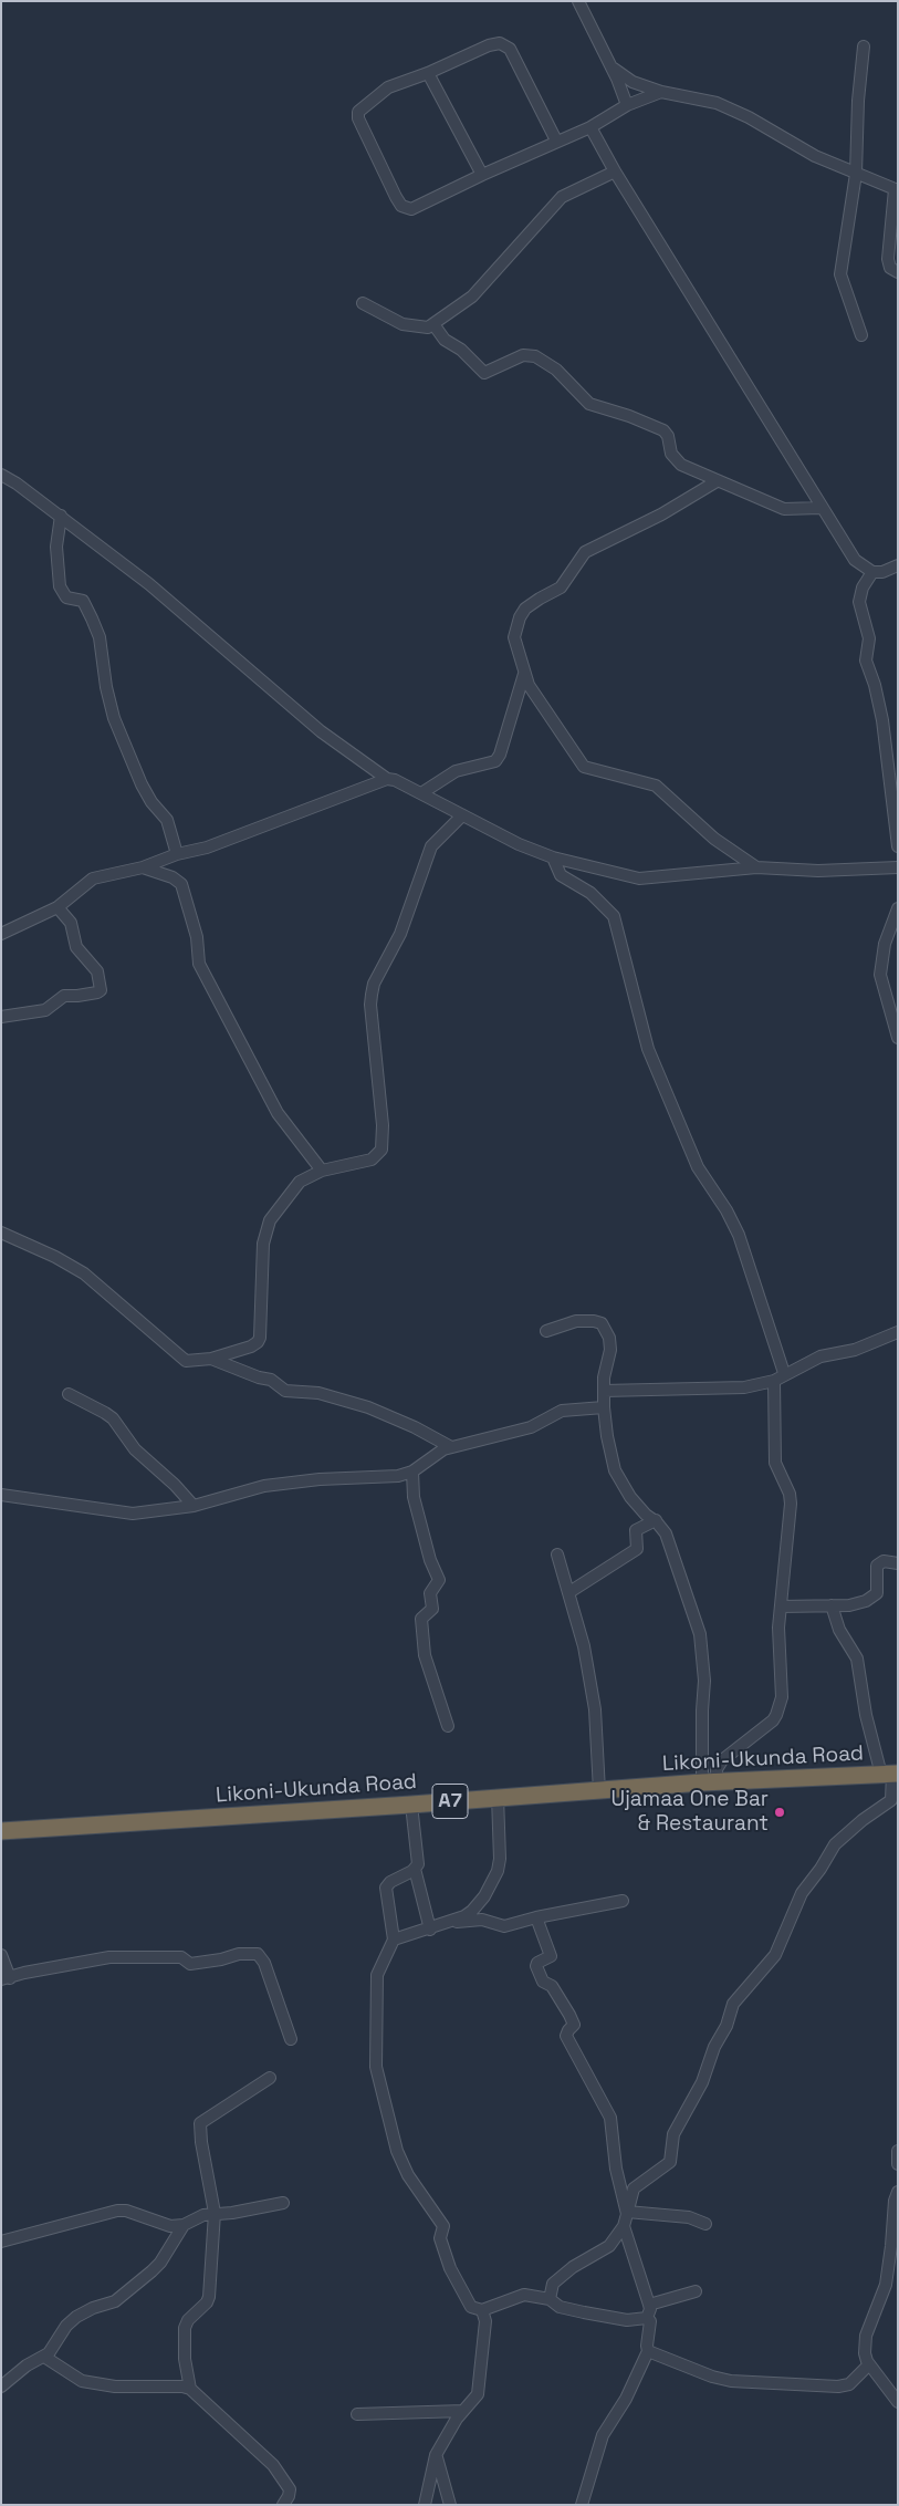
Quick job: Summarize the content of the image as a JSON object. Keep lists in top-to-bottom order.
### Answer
{
  "streets": {
    "highway": ["Likoni-Ukunda Road", "A7"]
  },
  "places": ["Ujamaa One Bar & Restaurant"]
}
